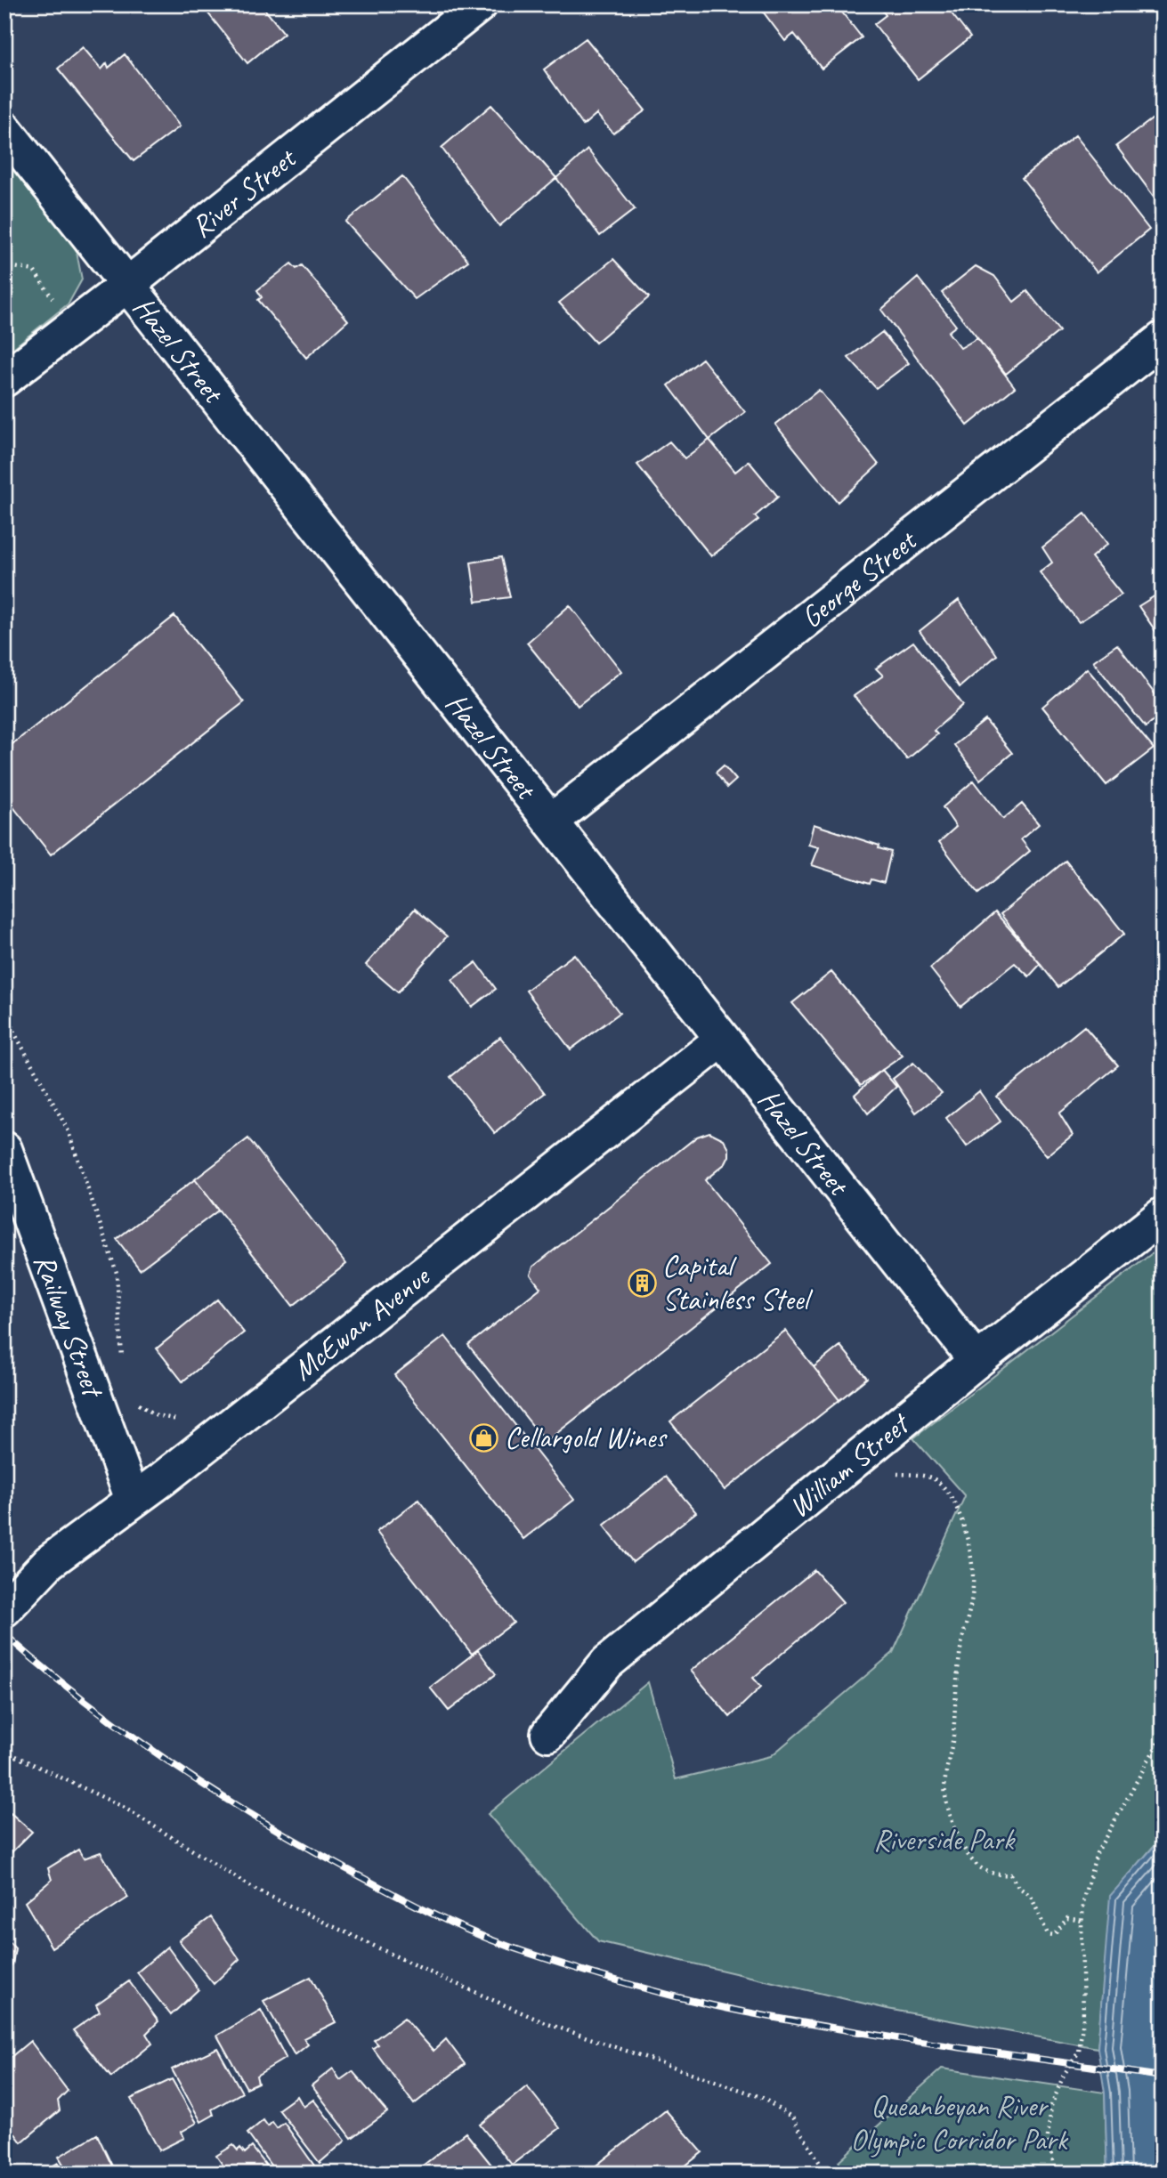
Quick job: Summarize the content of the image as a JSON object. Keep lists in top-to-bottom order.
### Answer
{
  "streets": {
    "street": [
      "River Street",
      "Hazel Street",
      "George Street",
      "McEwan Avenue",
      "Railway Street",
      "William Street"
    ]
  },
  "crossings": [
    ["River Street", "Hazel Street"],
    ["Hazel Street", "George Street"],
    ["Hazel Street", "McEwan Avenue"],
    ["Hazel Street", "William Street"],
    ["McEwan Avenue", "Railway Street"]
  ],
  "parks": ["Riverside Park", "Queanbeyan River Olympic Corridor Park"],
  "places": {
    "building": ["Capital Stainless Steel"],
    "shop": ["Cellargold Wines"]
  }
}
